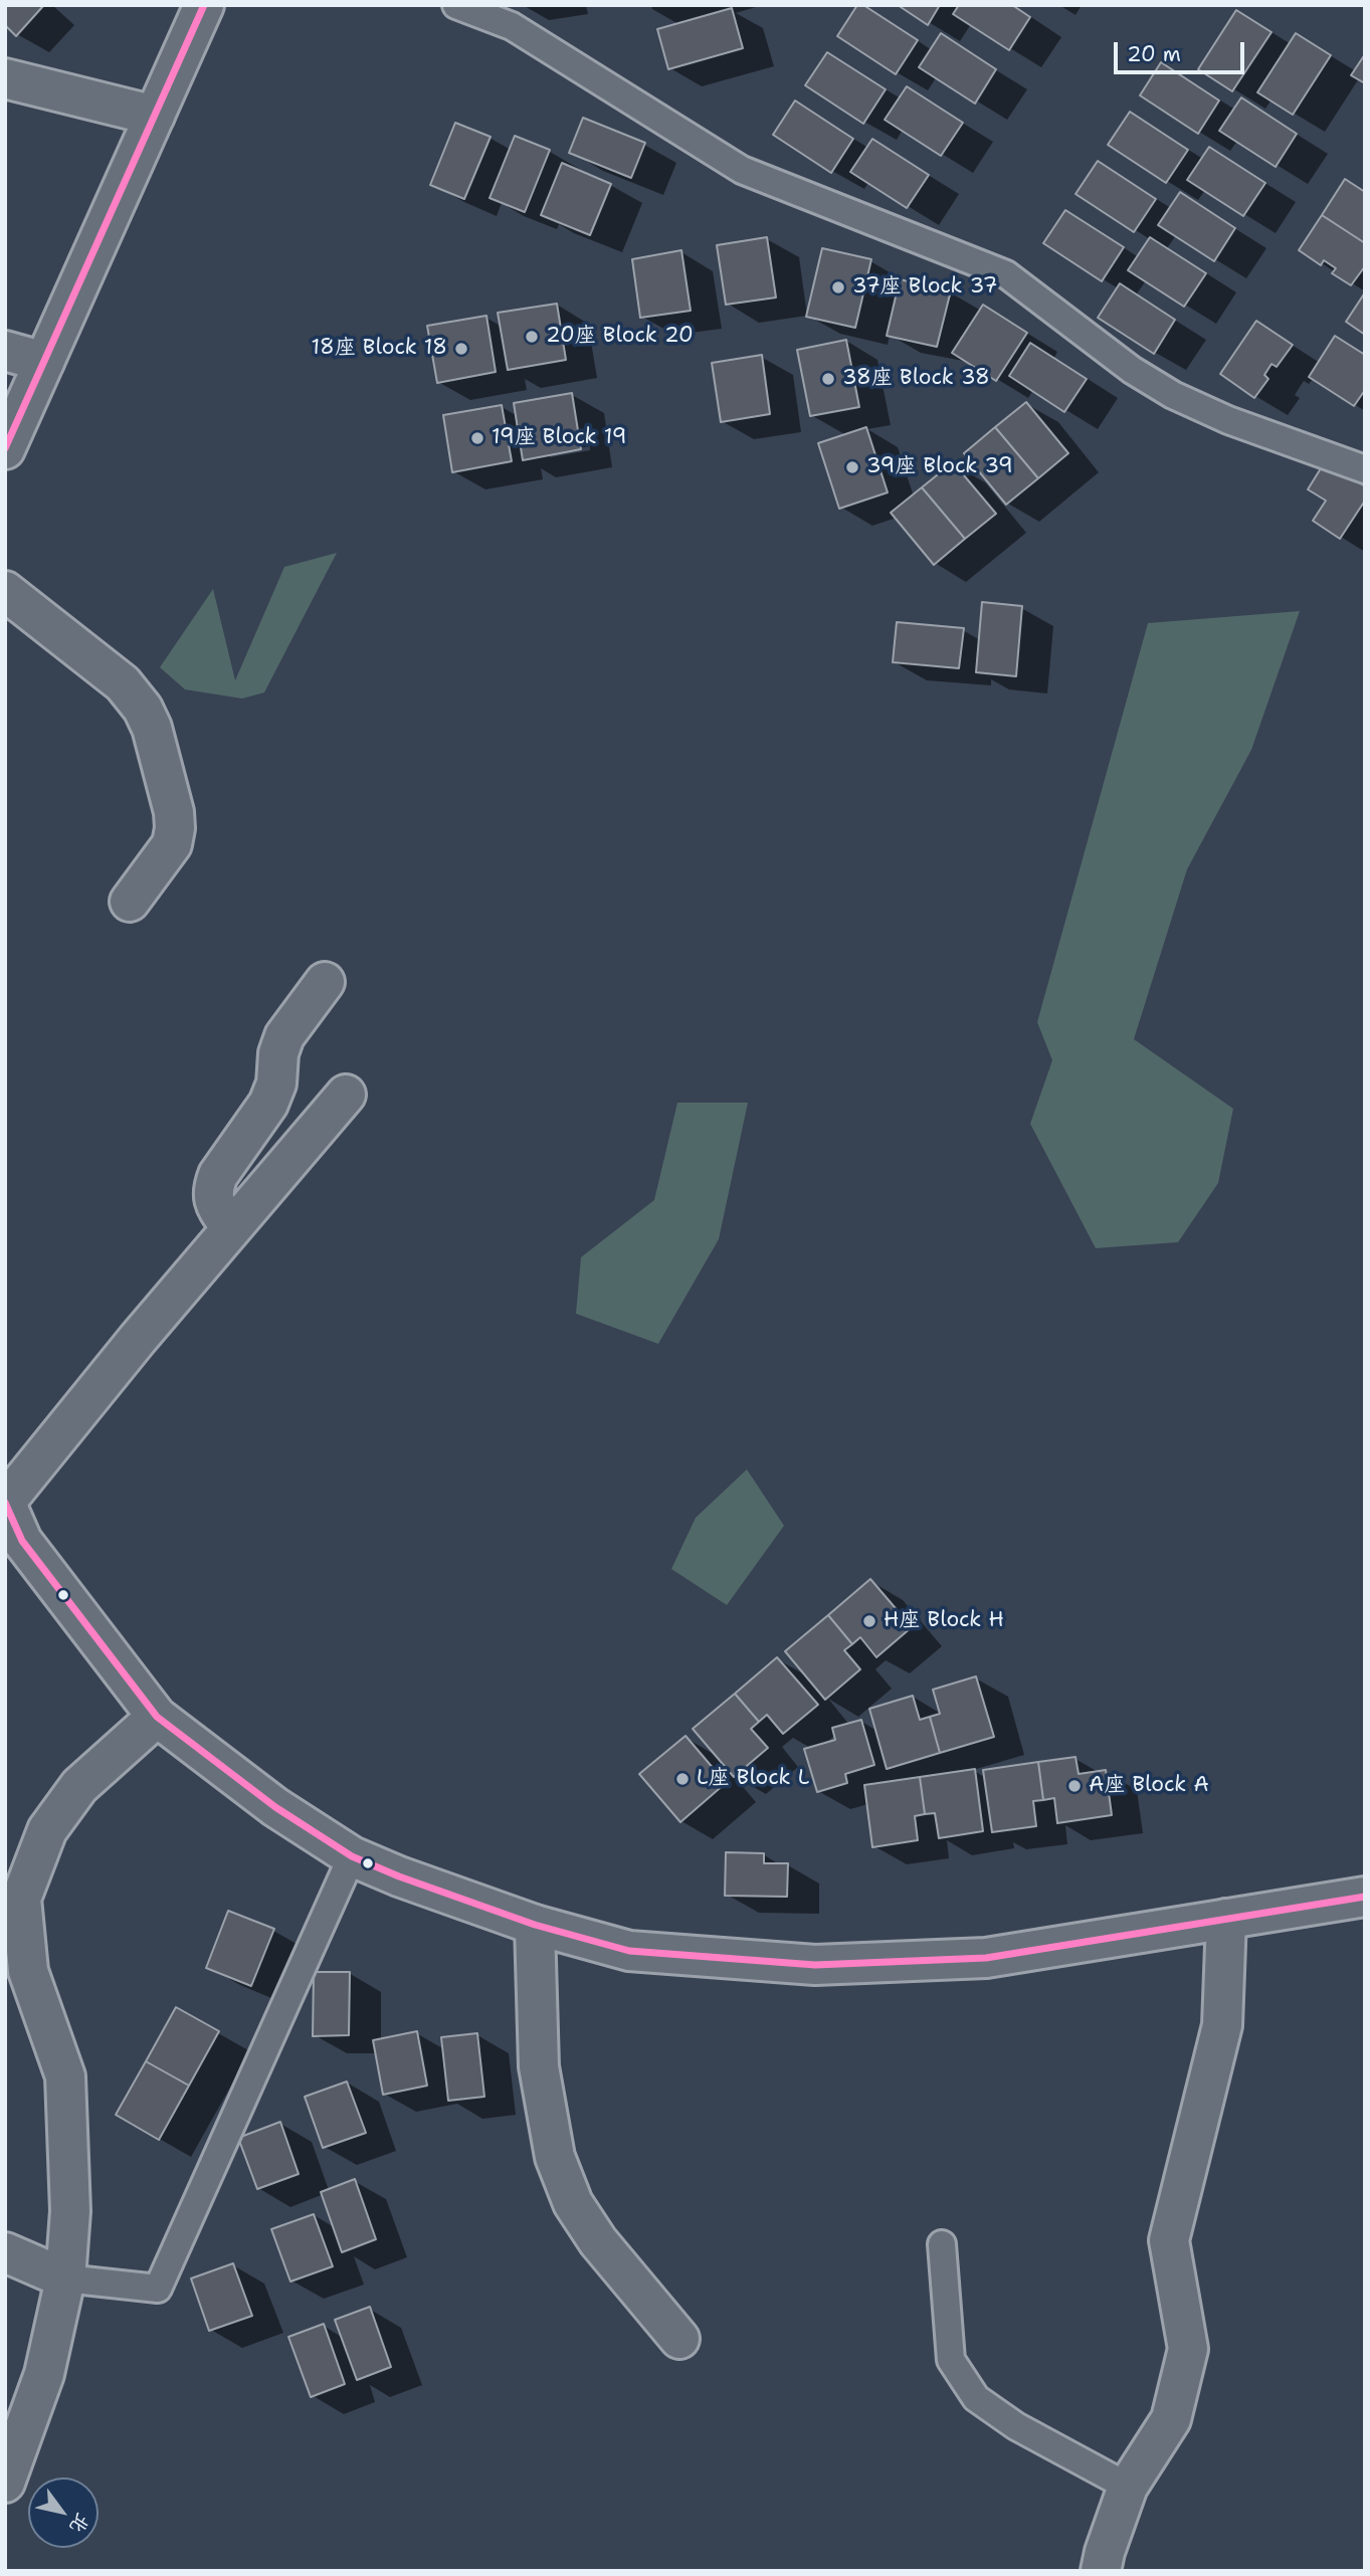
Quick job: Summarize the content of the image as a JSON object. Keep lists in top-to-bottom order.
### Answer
{
  "places": [
    "37座 Block 37",
    "20座 Block 20",
    "18座 Block 18",
    "38座 Block 38",
    "19座 Block 19",
    "39座 Block 39",
    "H座 Block H",
    "L座 Block L",
    "A座 Block A"
  ],
  "scale_bar": "20 m",
  "north": "bottom right"
}
